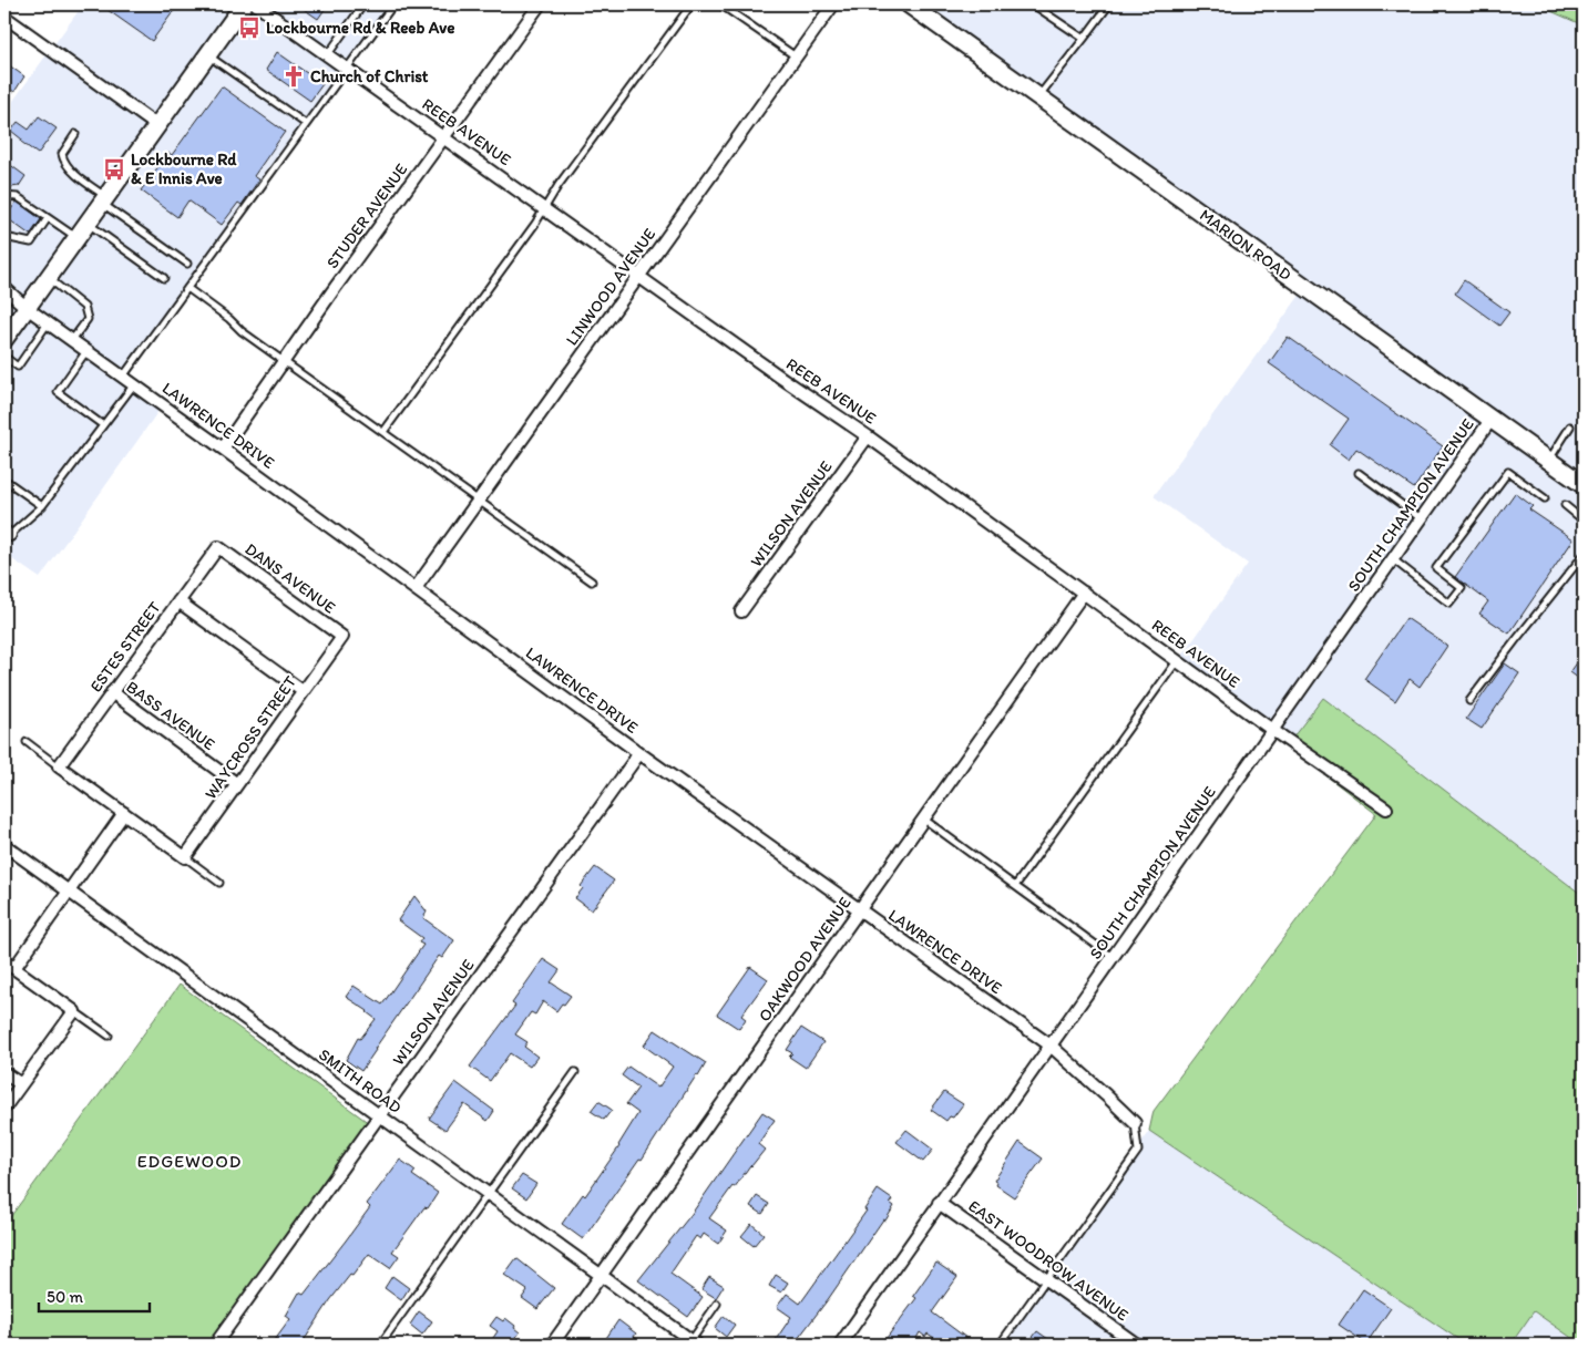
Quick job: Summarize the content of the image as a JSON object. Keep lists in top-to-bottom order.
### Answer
{
  "streets": {
    "street": [
      "REEB AVENUE",
      "STUDER AVENUE",
      "MARION ROAD",
      "LINWOOD AVENUE",
      "LAWRENCE DRIVE",
      "SOUTH CHAMPION AVENUE",
      "WILSON AVENUE",
      "DANS AVENUE",
      "ESTES STREET",
      "BASS AVENUE",
      "WAYCROSS STREET",
      "OAKWOOD AVENUE",
      "SMITH ROAD",
      "EAST WOODROW AVENUE"
    ]
  },
  "crossings": [
    ["REEB AVENUE", "STUDER AVENUE"],
    ["REEB AVENUE", "LINWOOD AVENUE"],
    ["REEB AVENUE", "SOUTH CHAMPION AVENUE"],
    ["REEB AVENUE", "WILSON AVENUE"],
    ["REEB AVENUE", "OAKWOOD AVENUE"],
    ["STUDER AVENUE", "LAWRENCE DRIVE"],
    ["MARION ROAD", "SOUTH CHAMPION AVENUE"],
    ["LINWOOD AVENUE", "LAWRENCE DRIVE"],
    ["LAWRENCE DRIVE", "SOUTH CHAMPION AVENUE"],
    ["LAWRENCE DRIVE", "WILSON AVENUE"],
    ["LAWRENCE DRIVE", "OAKWOOD AVENUE"],
    ["SOUTH CHAMPION AVENUE", "EAST WOODROW AVENUE"],
    ["WILSON AVENUE", "SMITH ROAD"],
    ["DANS AVENUE", "ESTES STREET"],
    ["DANS AVENUE", "WAYCROSS STREET"],
    ["ESTES STREET", "BASS AVENUE"],
    ["BASS AVENUE", "WAYCROSS STREET"],
    ["OAKWOOD AVENUE", "SMITH ROAD"]
  ],
  "districts": ["EDGEWOOD"],
  "places": {
    "bus stop": ["Lockbourne Rd & Reeb Ave", "Lockbourne Rd & E Innis Ave"],
    "church": ["Church of Christ"]
  },
  "scale_bar": "50 m"
}
